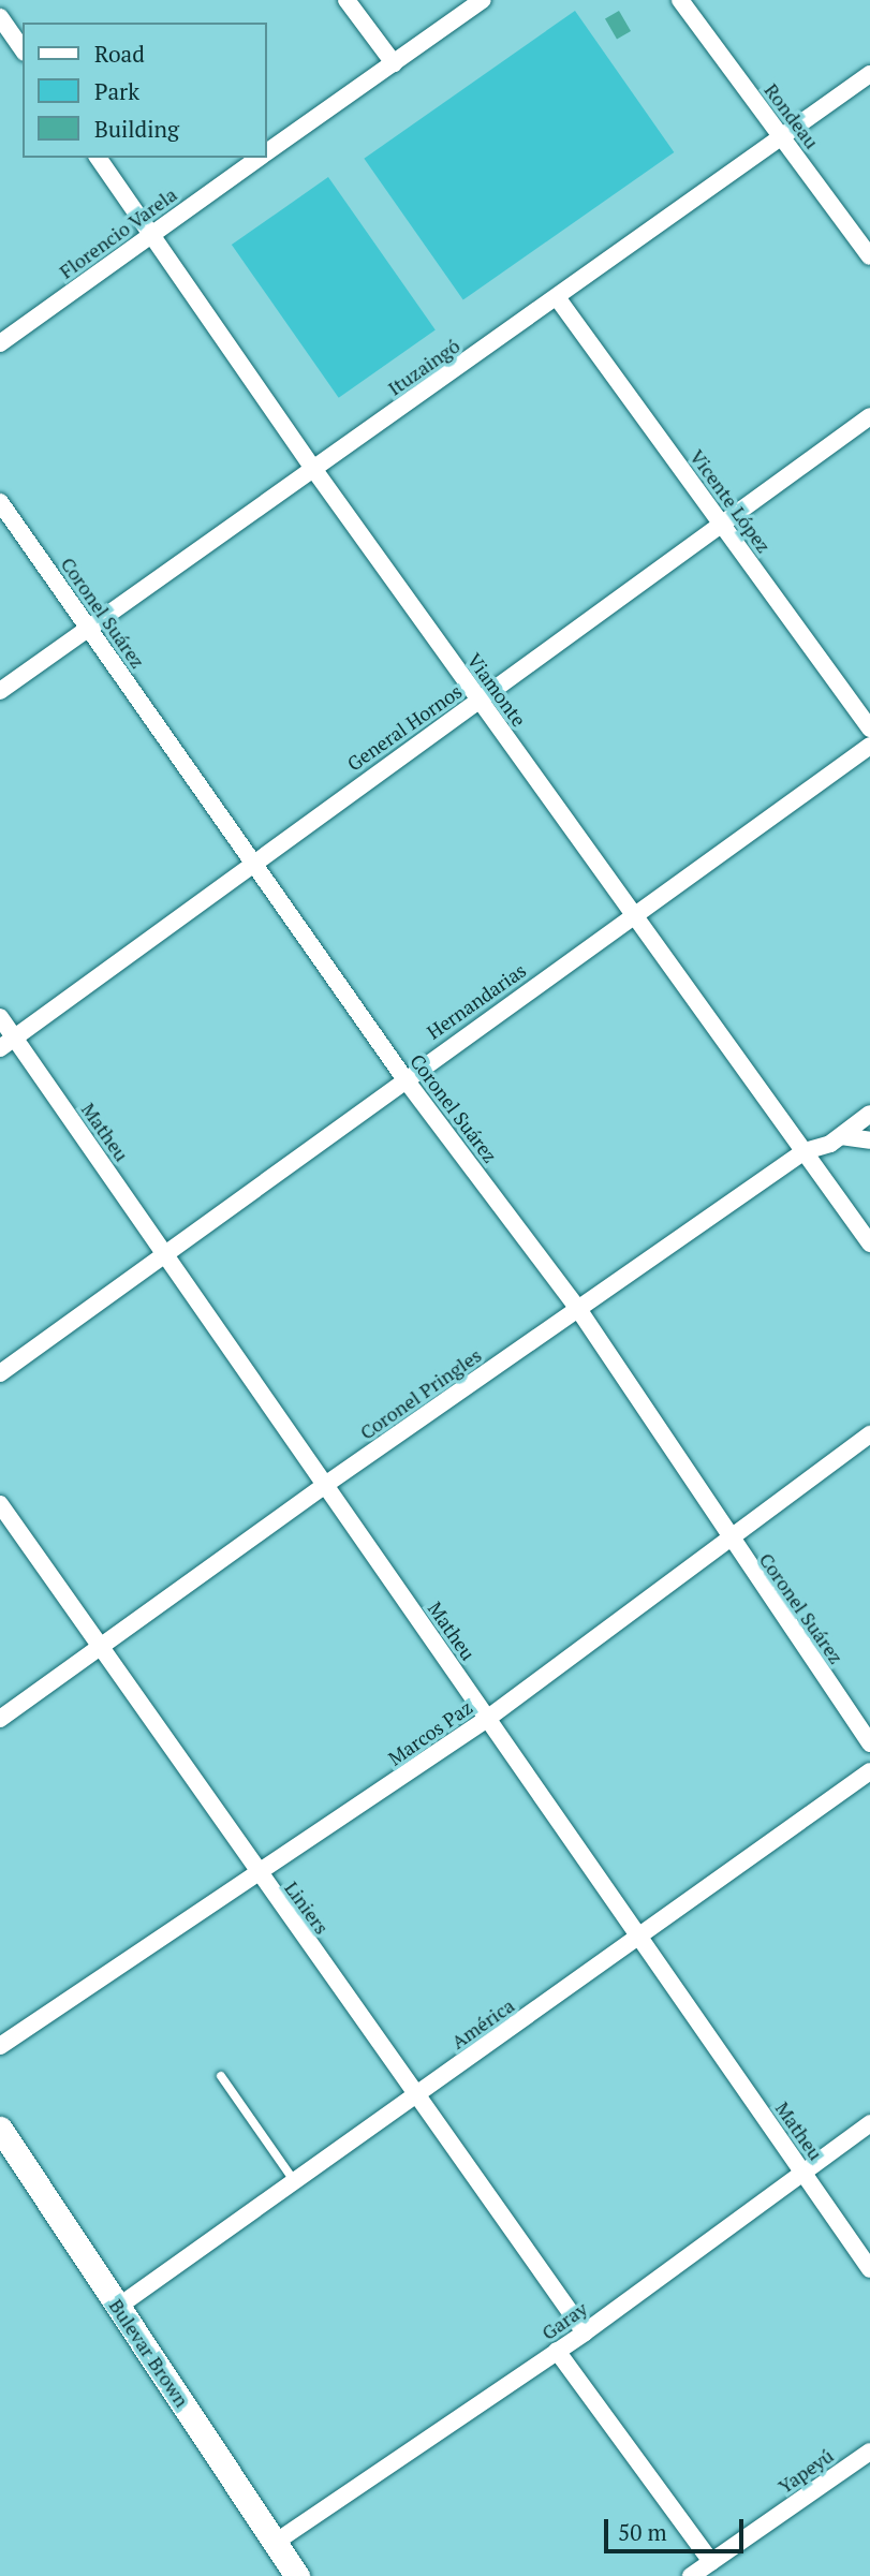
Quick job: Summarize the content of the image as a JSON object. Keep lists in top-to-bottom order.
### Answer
{
  "streets": {
    "main road": ["Bulevar Brown"],
    "street": [
      "Rondeau",
      "Florencio Varela",
      "Ituzaingó",
      "Vicente López",
      "Coronel Suárez",
      "Viamonte",
      "General Hornos",
      "Hernandarias",
      "Matheu",
      "Coronel Pringles",
      "Marcos Paz",
      "Liniers",
      "América",
      "Garay",
      "Yapeyú"
    ]
  },
  "crossings": [
    ["Rondeau", "Ituzaingó"],
    ["Florencio Varela", "Viamonte"],
    ["Ituzaingó", "Vicente López"],
    ["Ituzaingó", "Coronel Suárez"],
    ["Ituzaingó", "Viamonte"],
    ["Vicente López", "General Hornos"],
    ["Coronel Suárez", "General Hornos"],
    ["Coronel Suárez", "Hernandarias"],
    ["Coronel Suárez", "Coronel Pringles"],
    ["Coronel Suárez", "Marcos Paz"],
    ["Viamonte", "General Hornos"],
    ["Viamonte", "Hernandarias"],
    ["Viamonte", "Coronel Pringles"],
    ["General Hornos", "Matheu"],
    ["Hernandarias", "Matheu"],
    ["Matheu", "Coronel Pringles"],
    ["Matheu", "Marcos Paz"],
    ["Matheu", "América"],
    ["Matheu", "Garay"],
    ["Coronel Pringles", "Liniers"],
    ["Marcos Paz", "Liniers"],
    ["Liniers", "América"],
    ["Liniers", "Garay"],
    ["América", "Bulevar Brown"],
    ["Garay", "Bulevar Brown"]
  ],
  "legend": ["Road", "Park", "Building"],
  "scale_bar": "50 m"
}
